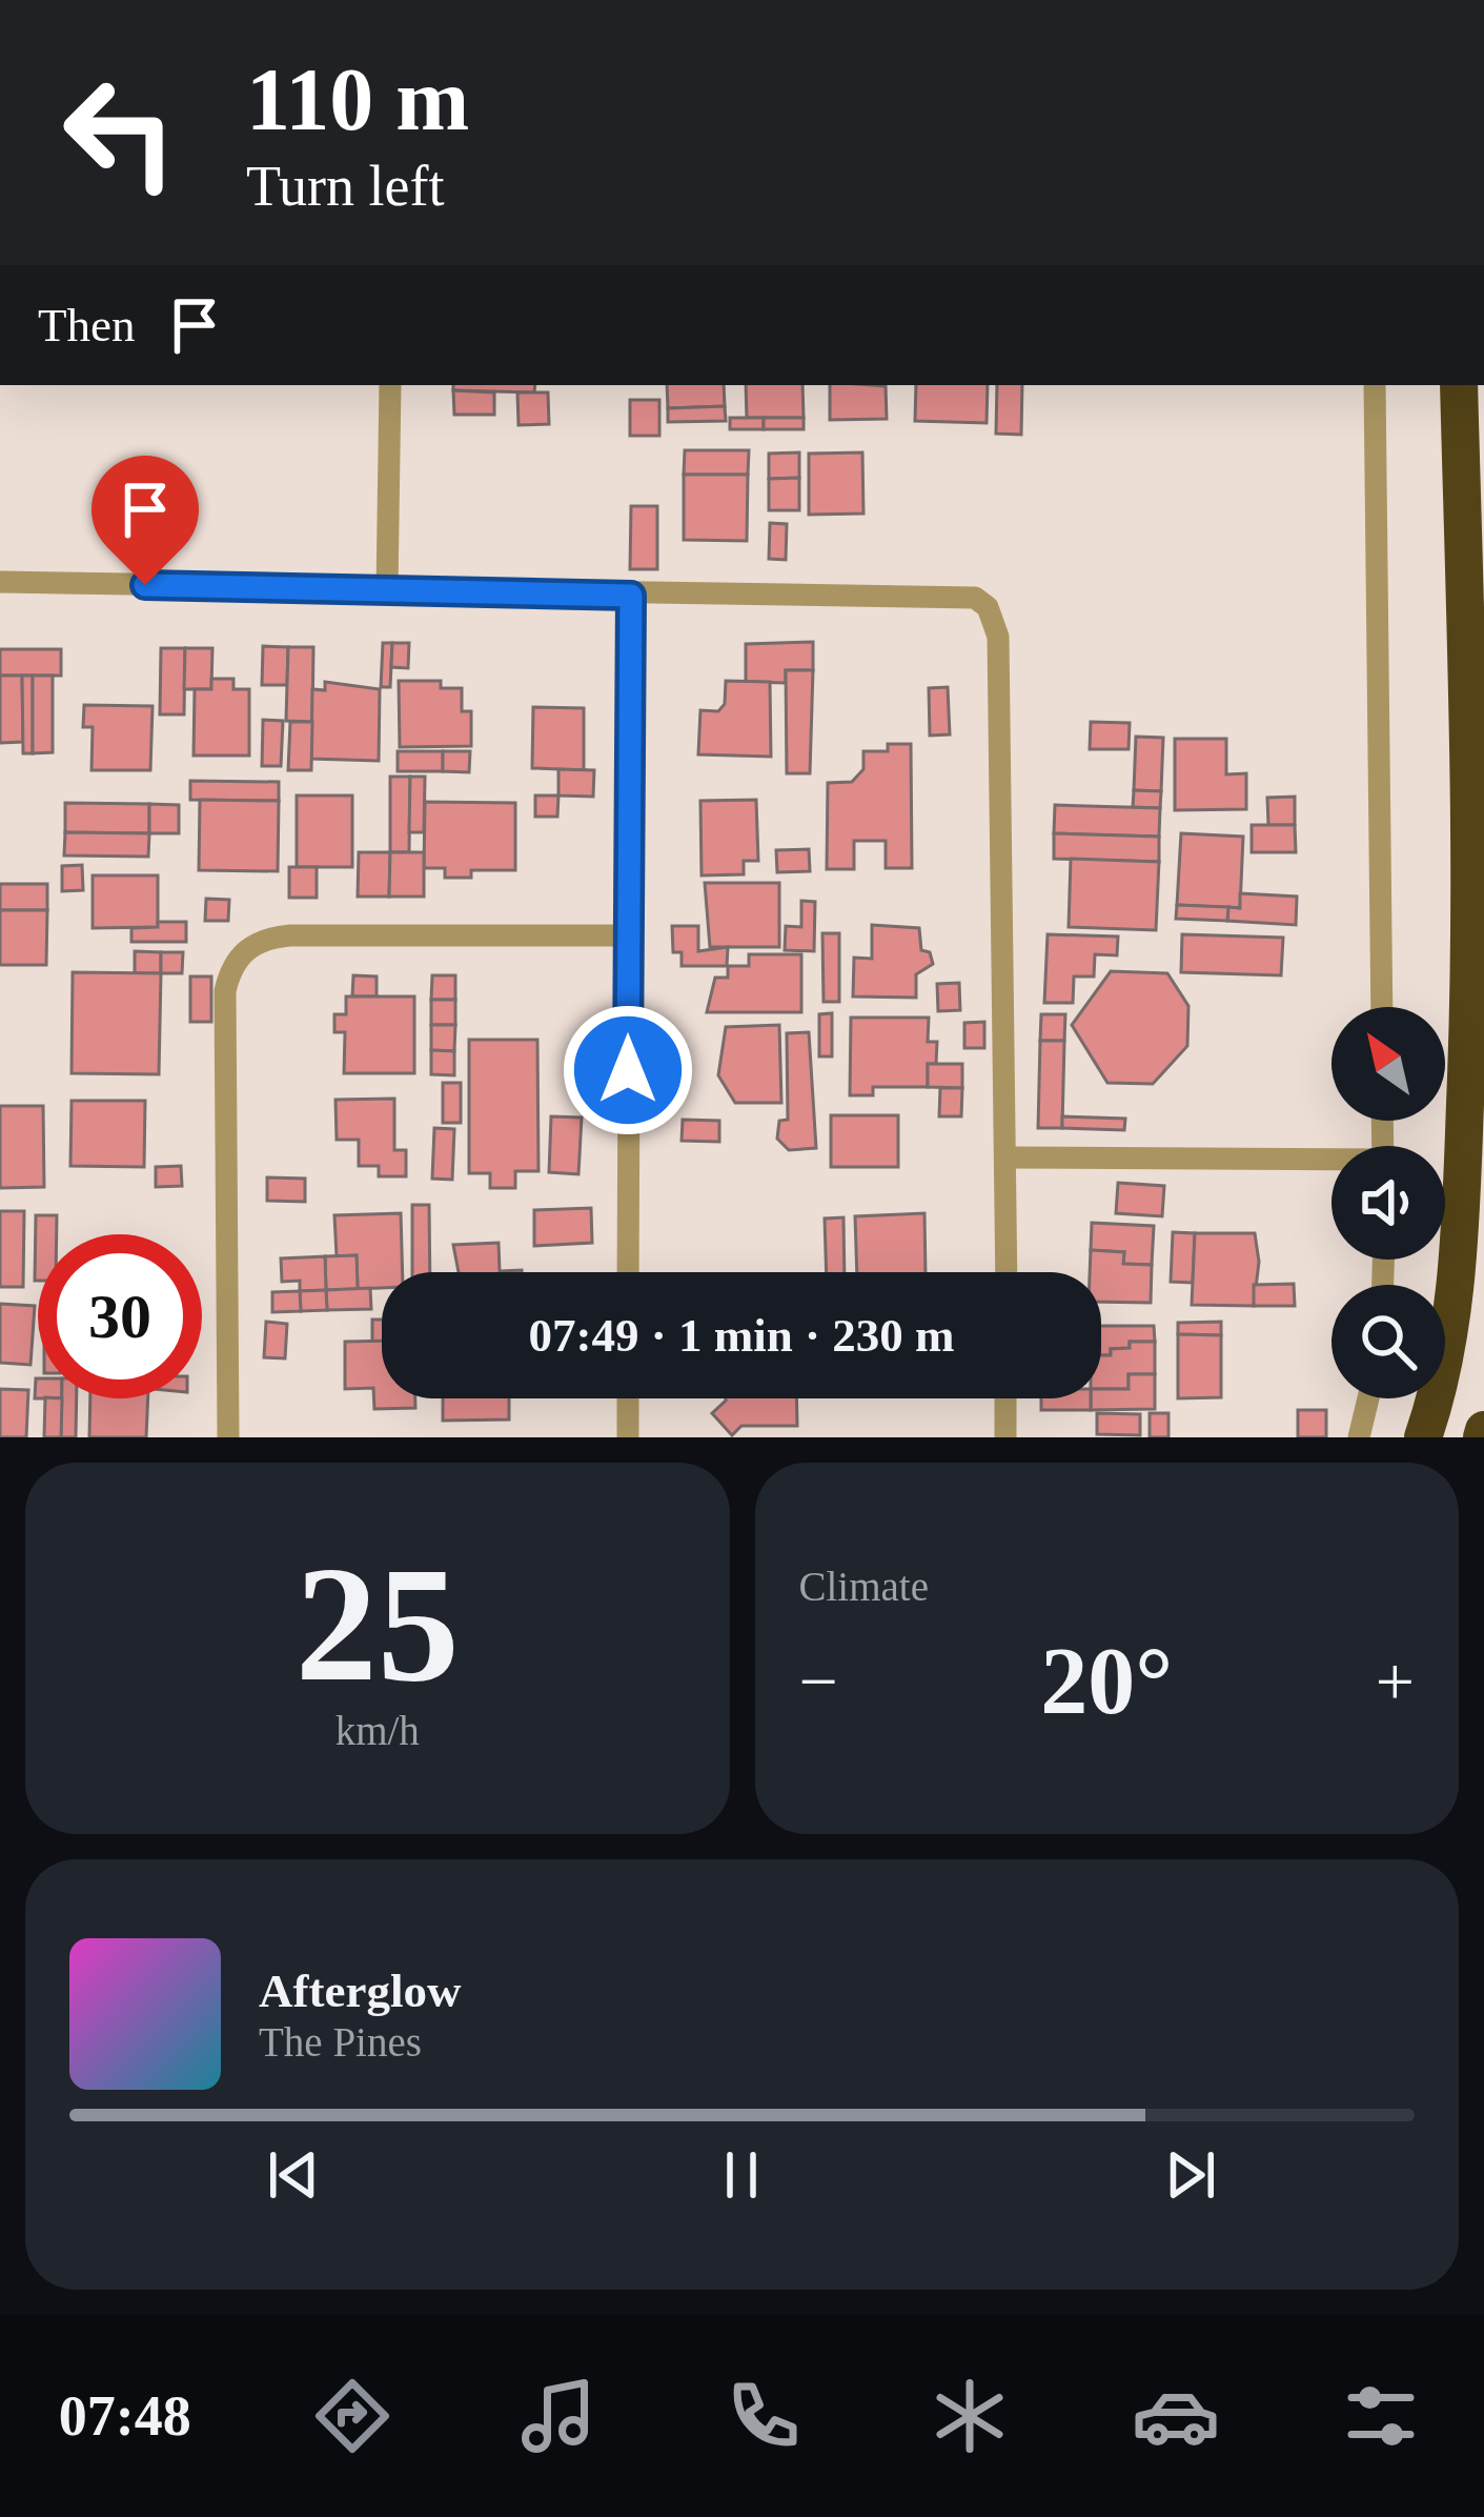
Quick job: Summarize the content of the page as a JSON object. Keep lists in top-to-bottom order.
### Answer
{
  "north": "top left",
  "page": {
    "turn": ["110 m", "Turn left"],
    "then": "Then",
    "limit": "30",
    "trip": "07:49 · 1 min · 230 m",
    "tile": [
      ["25", "km/h"],
      "Climate"
    ],
    "heat": ["−", "20°", "+"],
    "song": ["Afterglow", "The Pines"],
    "tabs": "07:48"
  }
}
